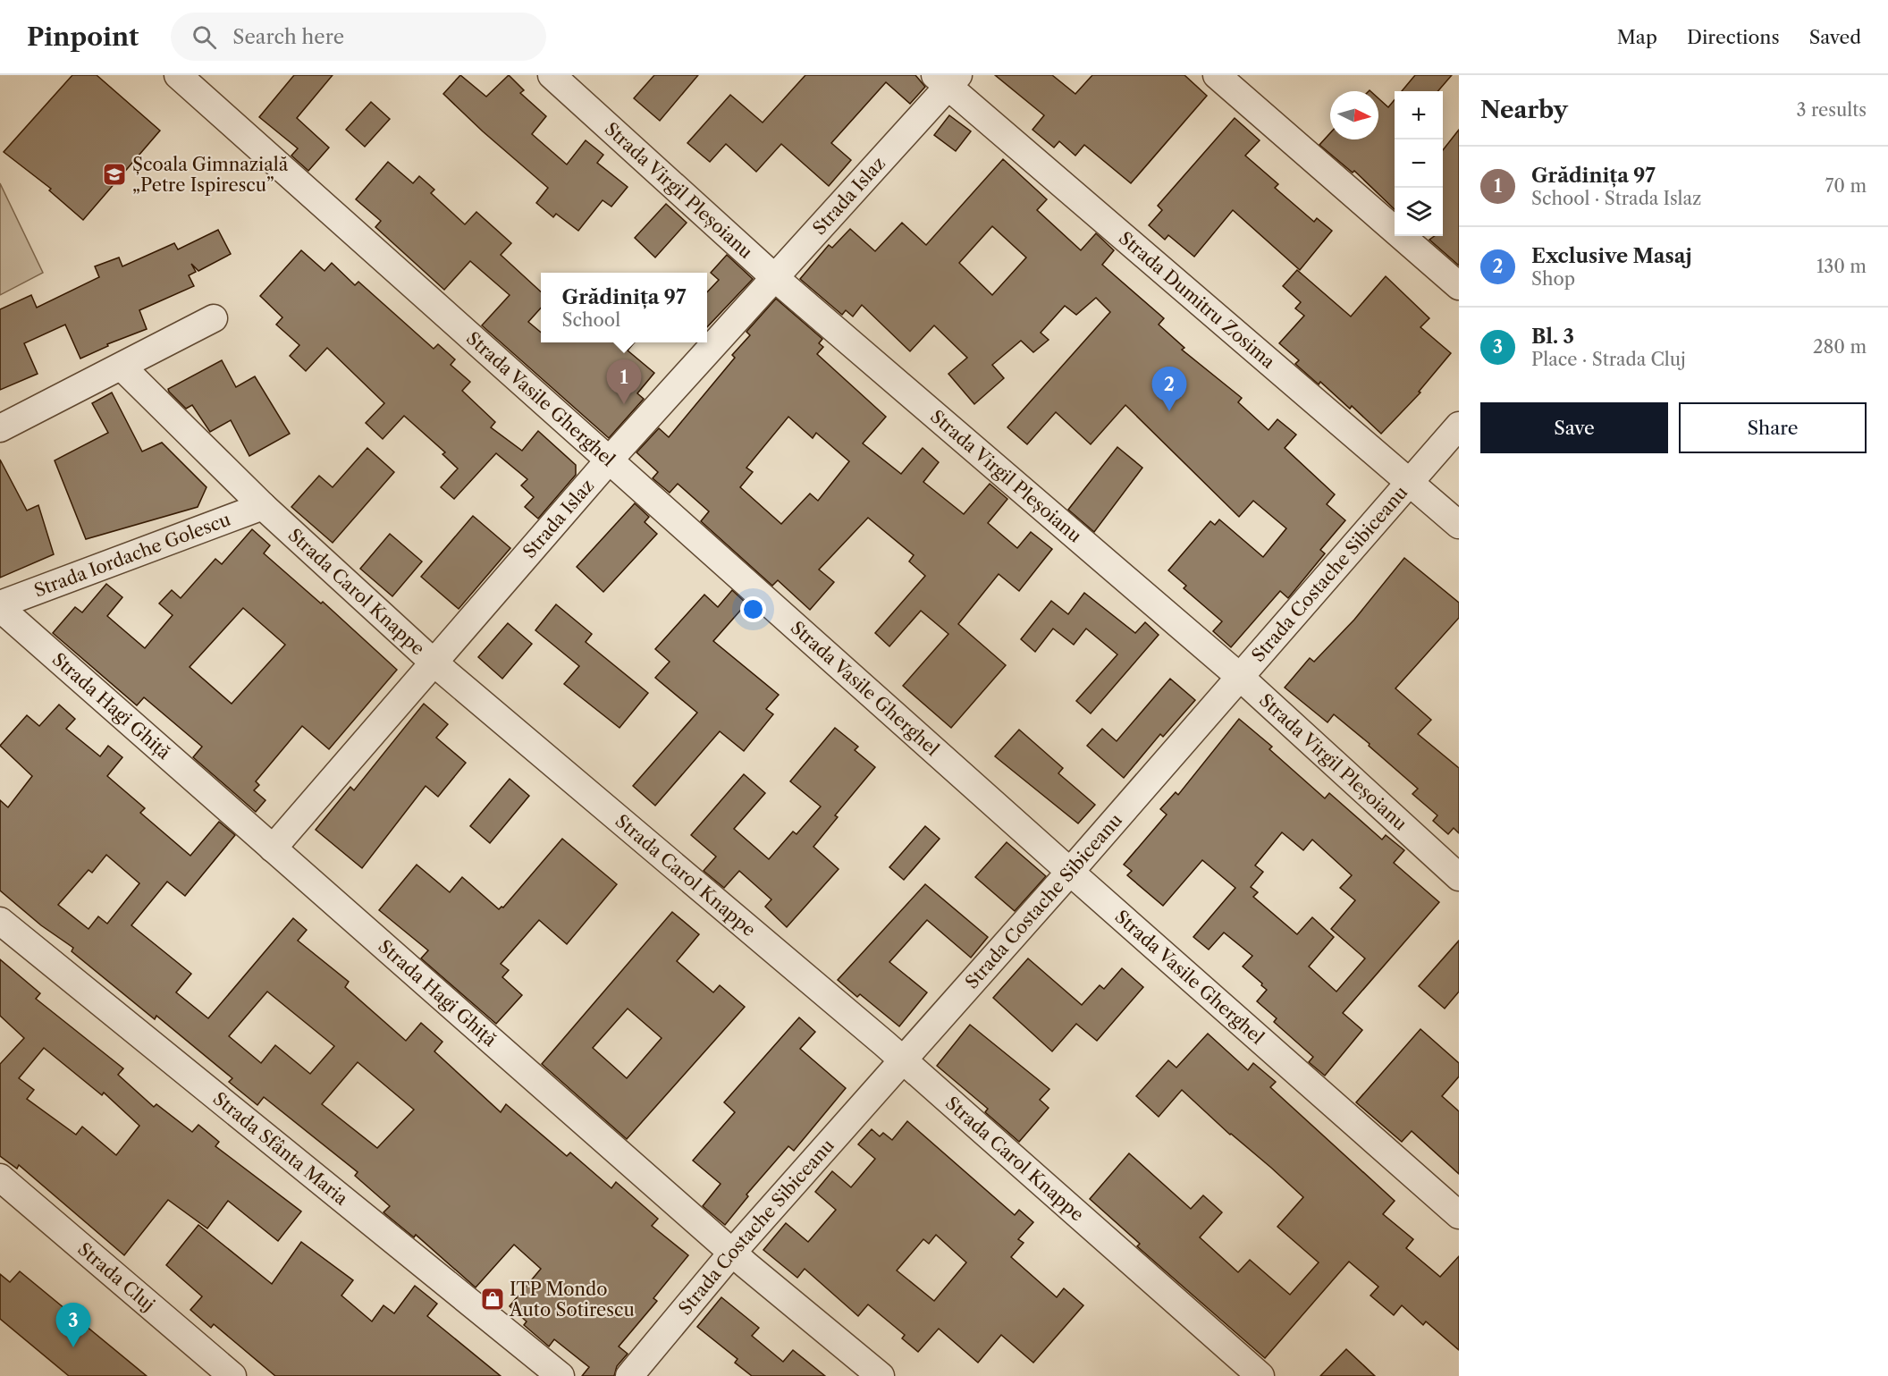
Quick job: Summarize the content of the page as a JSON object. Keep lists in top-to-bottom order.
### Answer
{
  "streets": {
    "street": [
      "Strada Virgil Pleșoianu",
      "Strada Islaz",
      "Strada Dumitru Zosima",
      "Strada Vasile Gherghel",
      "Strada Iordache Golescu",
      "Strada Costache Sibiceanu",
      "Strada Carol Knappe",
      "Strada Hagi Ghiță",
      "Strada Sfânta Maria",
      "Strada Cluj"
    ]
  },
  "crossings": [
    ["Strada Virgil Pleșoianu", "Strada Islaz"],
    ["Strada Virgil Pleșoianu", "Strada Costache Sibiceanu"],
    ["Strada Islaz", "Strada Dumitru Zosima"],
    ["Strada Islaz", "Strada Vasile Gherghel"],
    ["Strada Islaz", "Strada Carol Knappe"],
    ["Strada Islaz", "Strada Hagi Ghiță"],
    ["Strada Dumitru Zosima", "Strada Costache Sibiceanu"],
    ["Strada Vasile Gherghel", "Strada Costache Sibiceanu"],
    ["Strada Iordache Golescu", "Strada Carol Knappe"],
    ["Strada Iordache Golescu", "Strada Hagi Ghiță"],
    ["Strada Costache Sibiceanu", "Strada Carol Knappe"],
    ["Strada Costache Sibiceanu", "Strada Hagi Ghiță"]
  ],
  "places": {
    "school or university": ["Școala Gimnazială „Petre Ispirescu”"],
    "shop": ["ITP Mondo Auto Sotirescu"]
  },
  "north": "right",
  "page": {
    "header": "Pinpoint",
    "search": "Search here",
    "nav": ["Map", "Directions", "Saved"],
    "heading": ["Nearby", "3 results"],
    "map_buttons": ["+", "−"],
    "list": [
      {
        "mark": "1",
        "name": "Grădinița 97",
        "note": "School · Strada Islaz",
        "value": "70 m"
      },
      {
        "mark": "2",
        "name": "Exclusive Masaj",
        "note": "Shop",
        "value": "130 m"
      },
      {
        "mark": "3",
        "name": "Bl. 3",
        "note": "Place · Strada Cluj",
        "value": "280 m"
      }
    ],
    "popup": ["Grădinița 97", "School"],
    "pins": ["1", "2", "3"],
    "buttons": ["Save", "Share"]
  }
}
